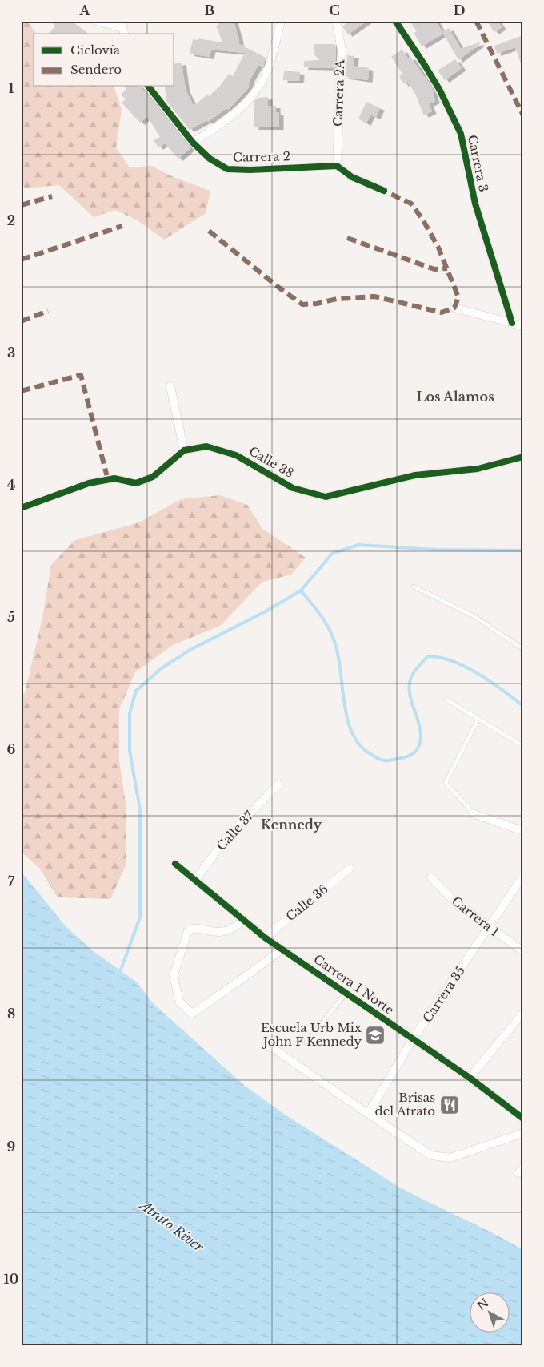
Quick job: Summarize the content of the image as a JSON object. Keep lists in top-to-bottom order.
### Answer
{
  "streets": {
    "street": [
      "Carrera 2A",
      "Carrera 2",
      "Carrera 3",
      "Calle 38",
      "Calle 37",
      "Calle 36",
      "Carrera 1",
      "Carrera 1 Norte",
      "Carrera 35"
    ]
  },
  "crossings": [
    ["Carrera 2A", "Carrera 2"],
    ["Calle 37", "Carrera 1 Norte"],
    ["Calle 36", "Carrera 1 Norte"],
    ["Carrera 1", "Carrera 35"],
    ["Carrera 1 Norte", "Carrera 35"]
  ],
  "districts": ["Los Alamos", "Kennedy"],
  "water": ["Atrato River"],
  "places": {
    "school or university": ["Escuela Urb Mix John F Kennedy"],
    "restaurant": ["Brisas del Atrato"]
  },
  "legend": ["Ciclovía", "Sendero"],
  "north": "top left",
  "grid": {
    "columns": [
      "A",
      "B",
      "C",
      "D"
    ],
    "rows": [
      "1",
      "2",
      "3",
      "4",
      "5",
      "6",
      "7",
      "8",
      "9",
      "10"
    ]
  }
}
